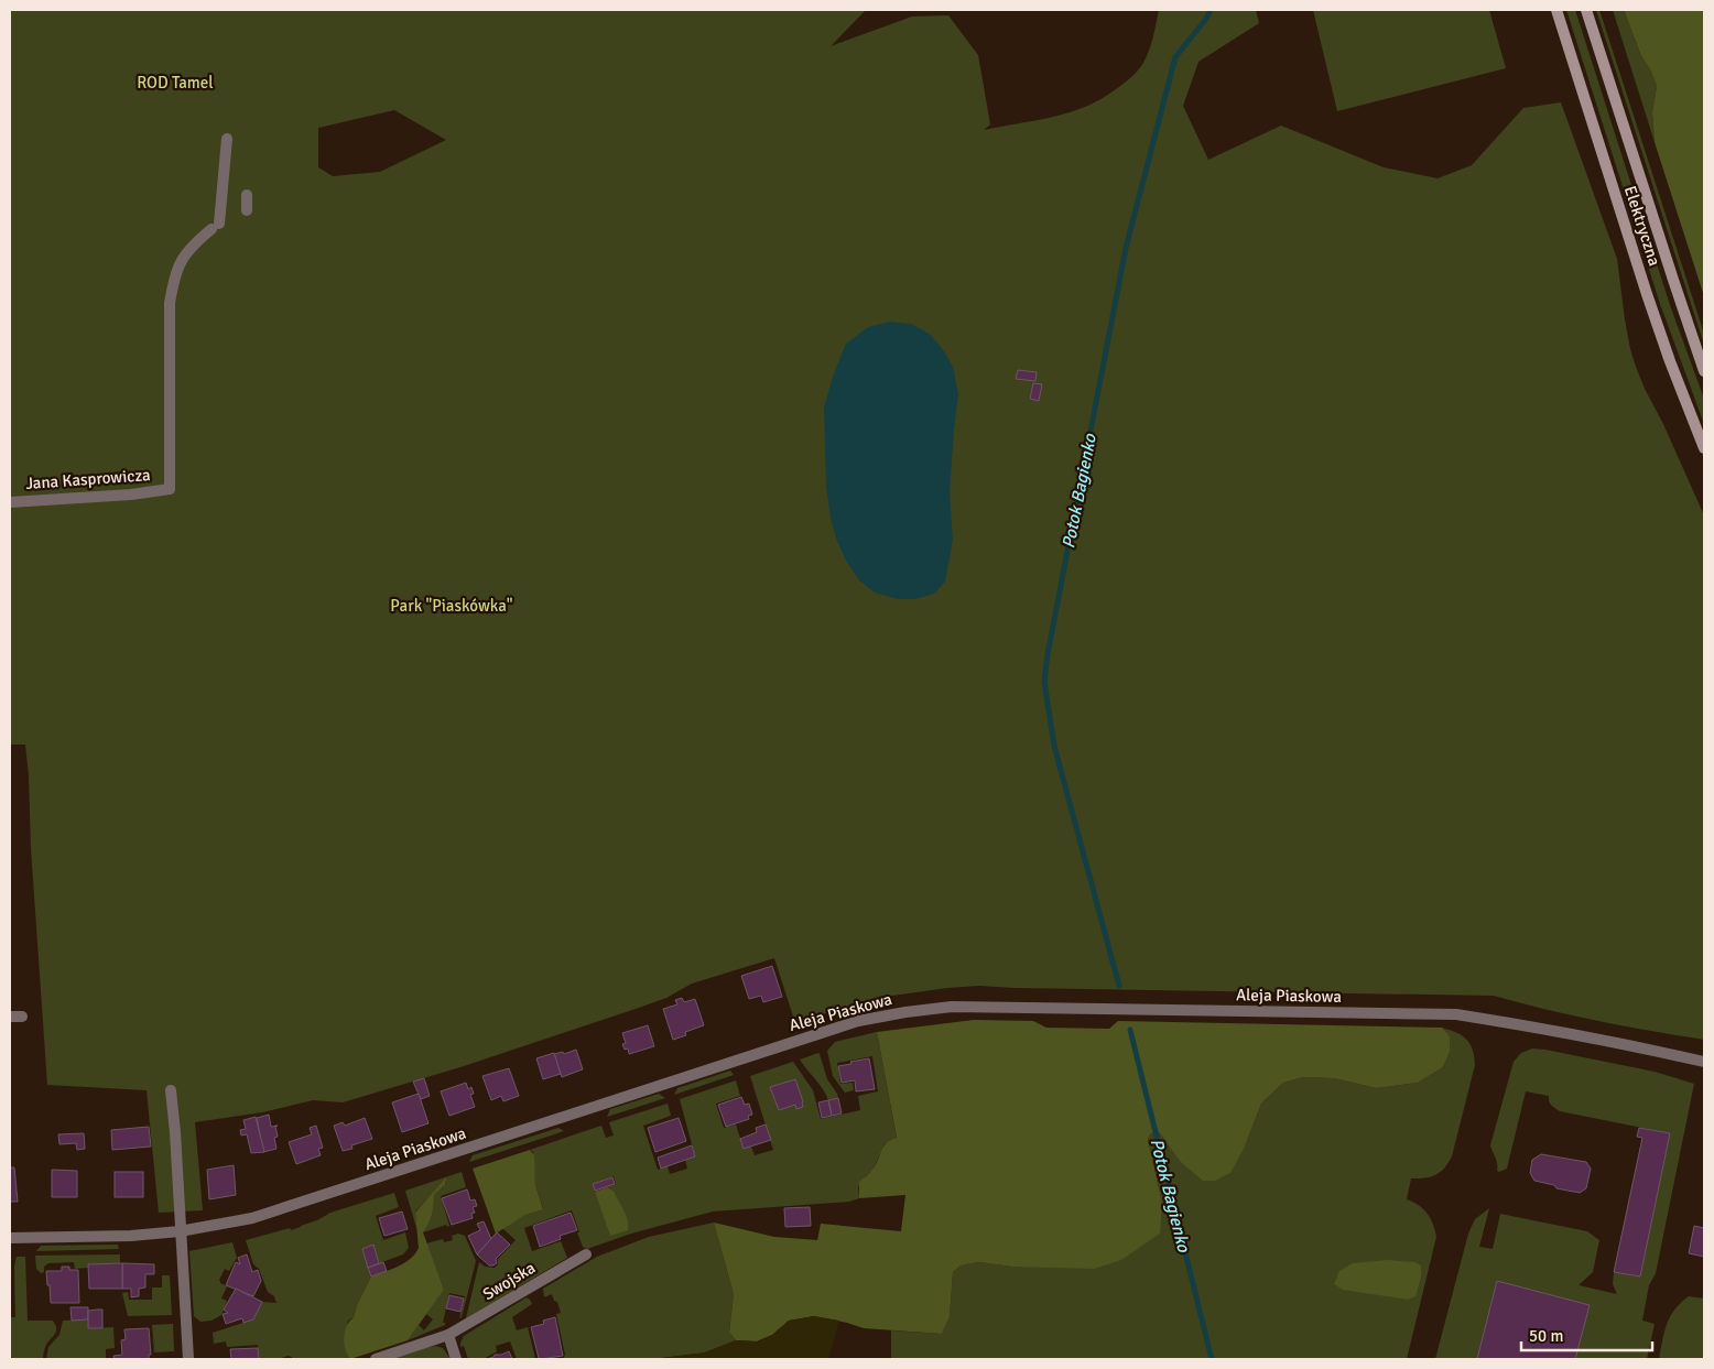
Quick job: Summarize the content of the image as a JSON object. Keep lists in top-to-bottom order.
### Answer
{
  "streets": {
    "main road": ["Elektryczna"],
    "street": ["Jana Kasprowicza", "Aleja Piaskowa", "Swojska"]
  },
  "water": ["Potok Bagienko"],
  "parks": ["ROD Tamel", "Park \"Piaskówka\""],
  "scale_bar": "50 m"
}
